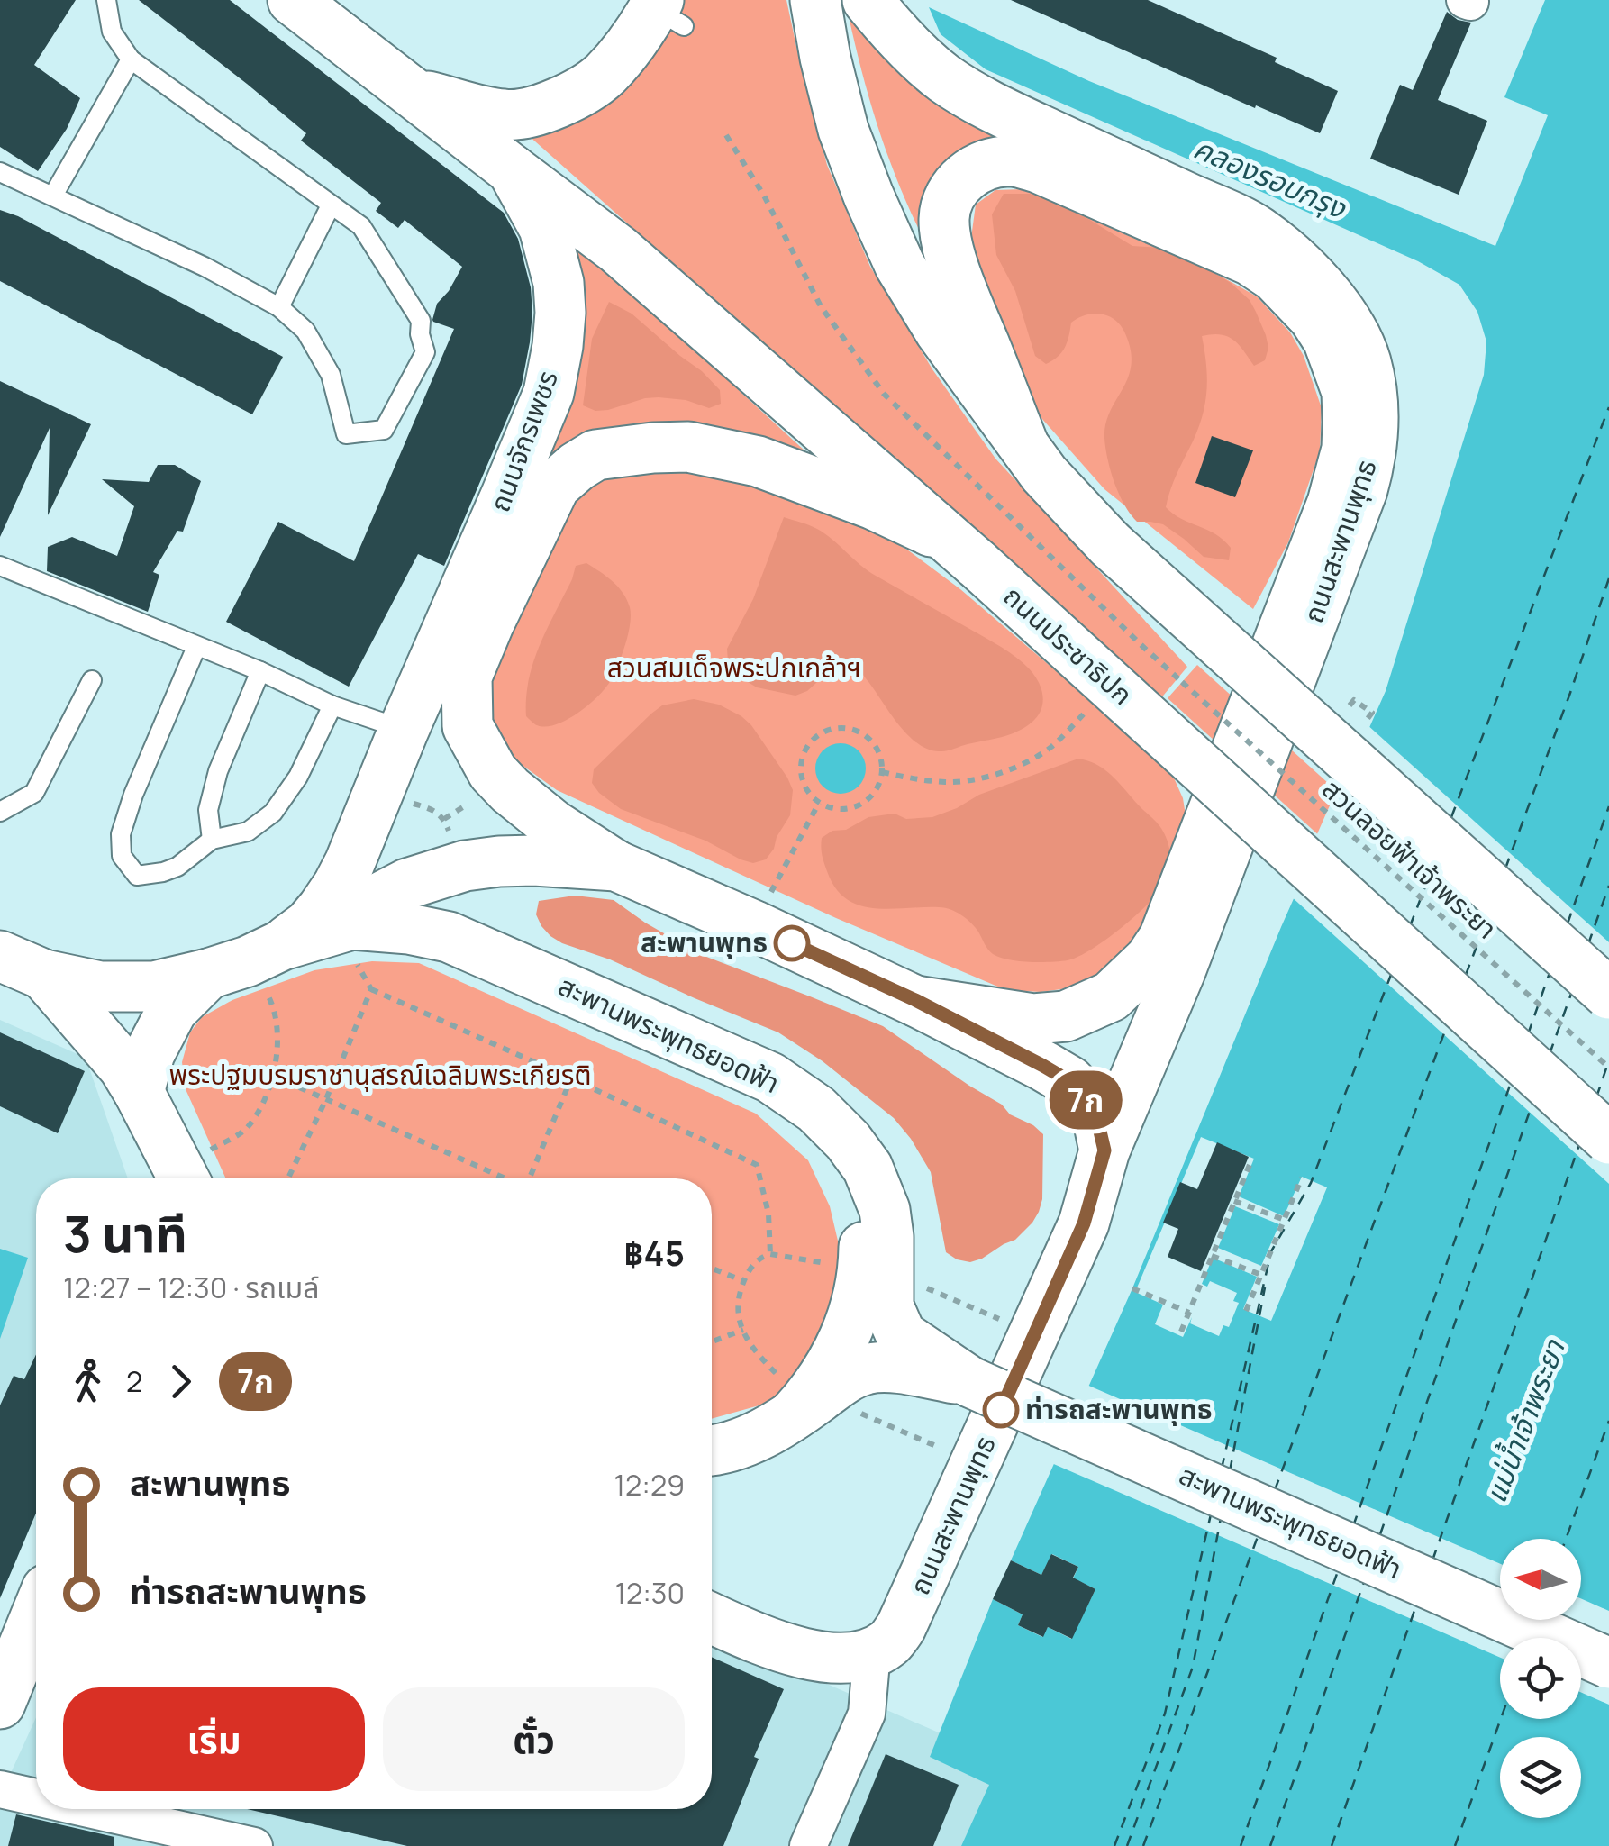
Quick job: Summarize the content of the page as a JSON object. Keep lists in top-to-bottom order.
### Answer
{
  "streets": {
    "main road": [
      "ถนนจักรเพชร",
      "ถนนสะพานพุทธ",
      "ถนนประชาธิปก",
      "สะพานพระพุทธยอดฟ้า"
    ],
    "path": ["สวนลอยฟ้าเจ้าพระยา"]
  },
  "crossings": [
    ["ถนนจักรเพชร", "ถนนประชาธิปก"],
    ["ถนนจักรเพชร", "สะพานพระพุทธยอดฟ้า"]
  ],
  "water": ["คลองรอบกรุง", "แม่น้ำเจ้าพระยา"],
  "parks": ["สวนสมเด็จพระปกเกล้าฯ", "พระปฐมบรมราชานุสรณ์เฉลิมพระเกียรติ"],
  "places": ["สะพานพุทธ", "ท่ารถสะพานพุทธ"],
  "lines": ["bus line 7ก"],
  "north": "left",
  "page": {
    "on_map": "7ก",
    "heading": ["3 นาที", "12:27 – 12:30 · รถเมล์", "฿45"],
    "legs": ["2", "7ก"],
    "list": [
      {
        "name": "สะพานพุทธ",
        "value": "12:29"
      },
      {
        "name": "ท่ารถสะพานพุทธ",
        "value": "12:30"
      }
    ],
    "buttons": ["เริ่ม", "ตั๋ว"]
  }
}
